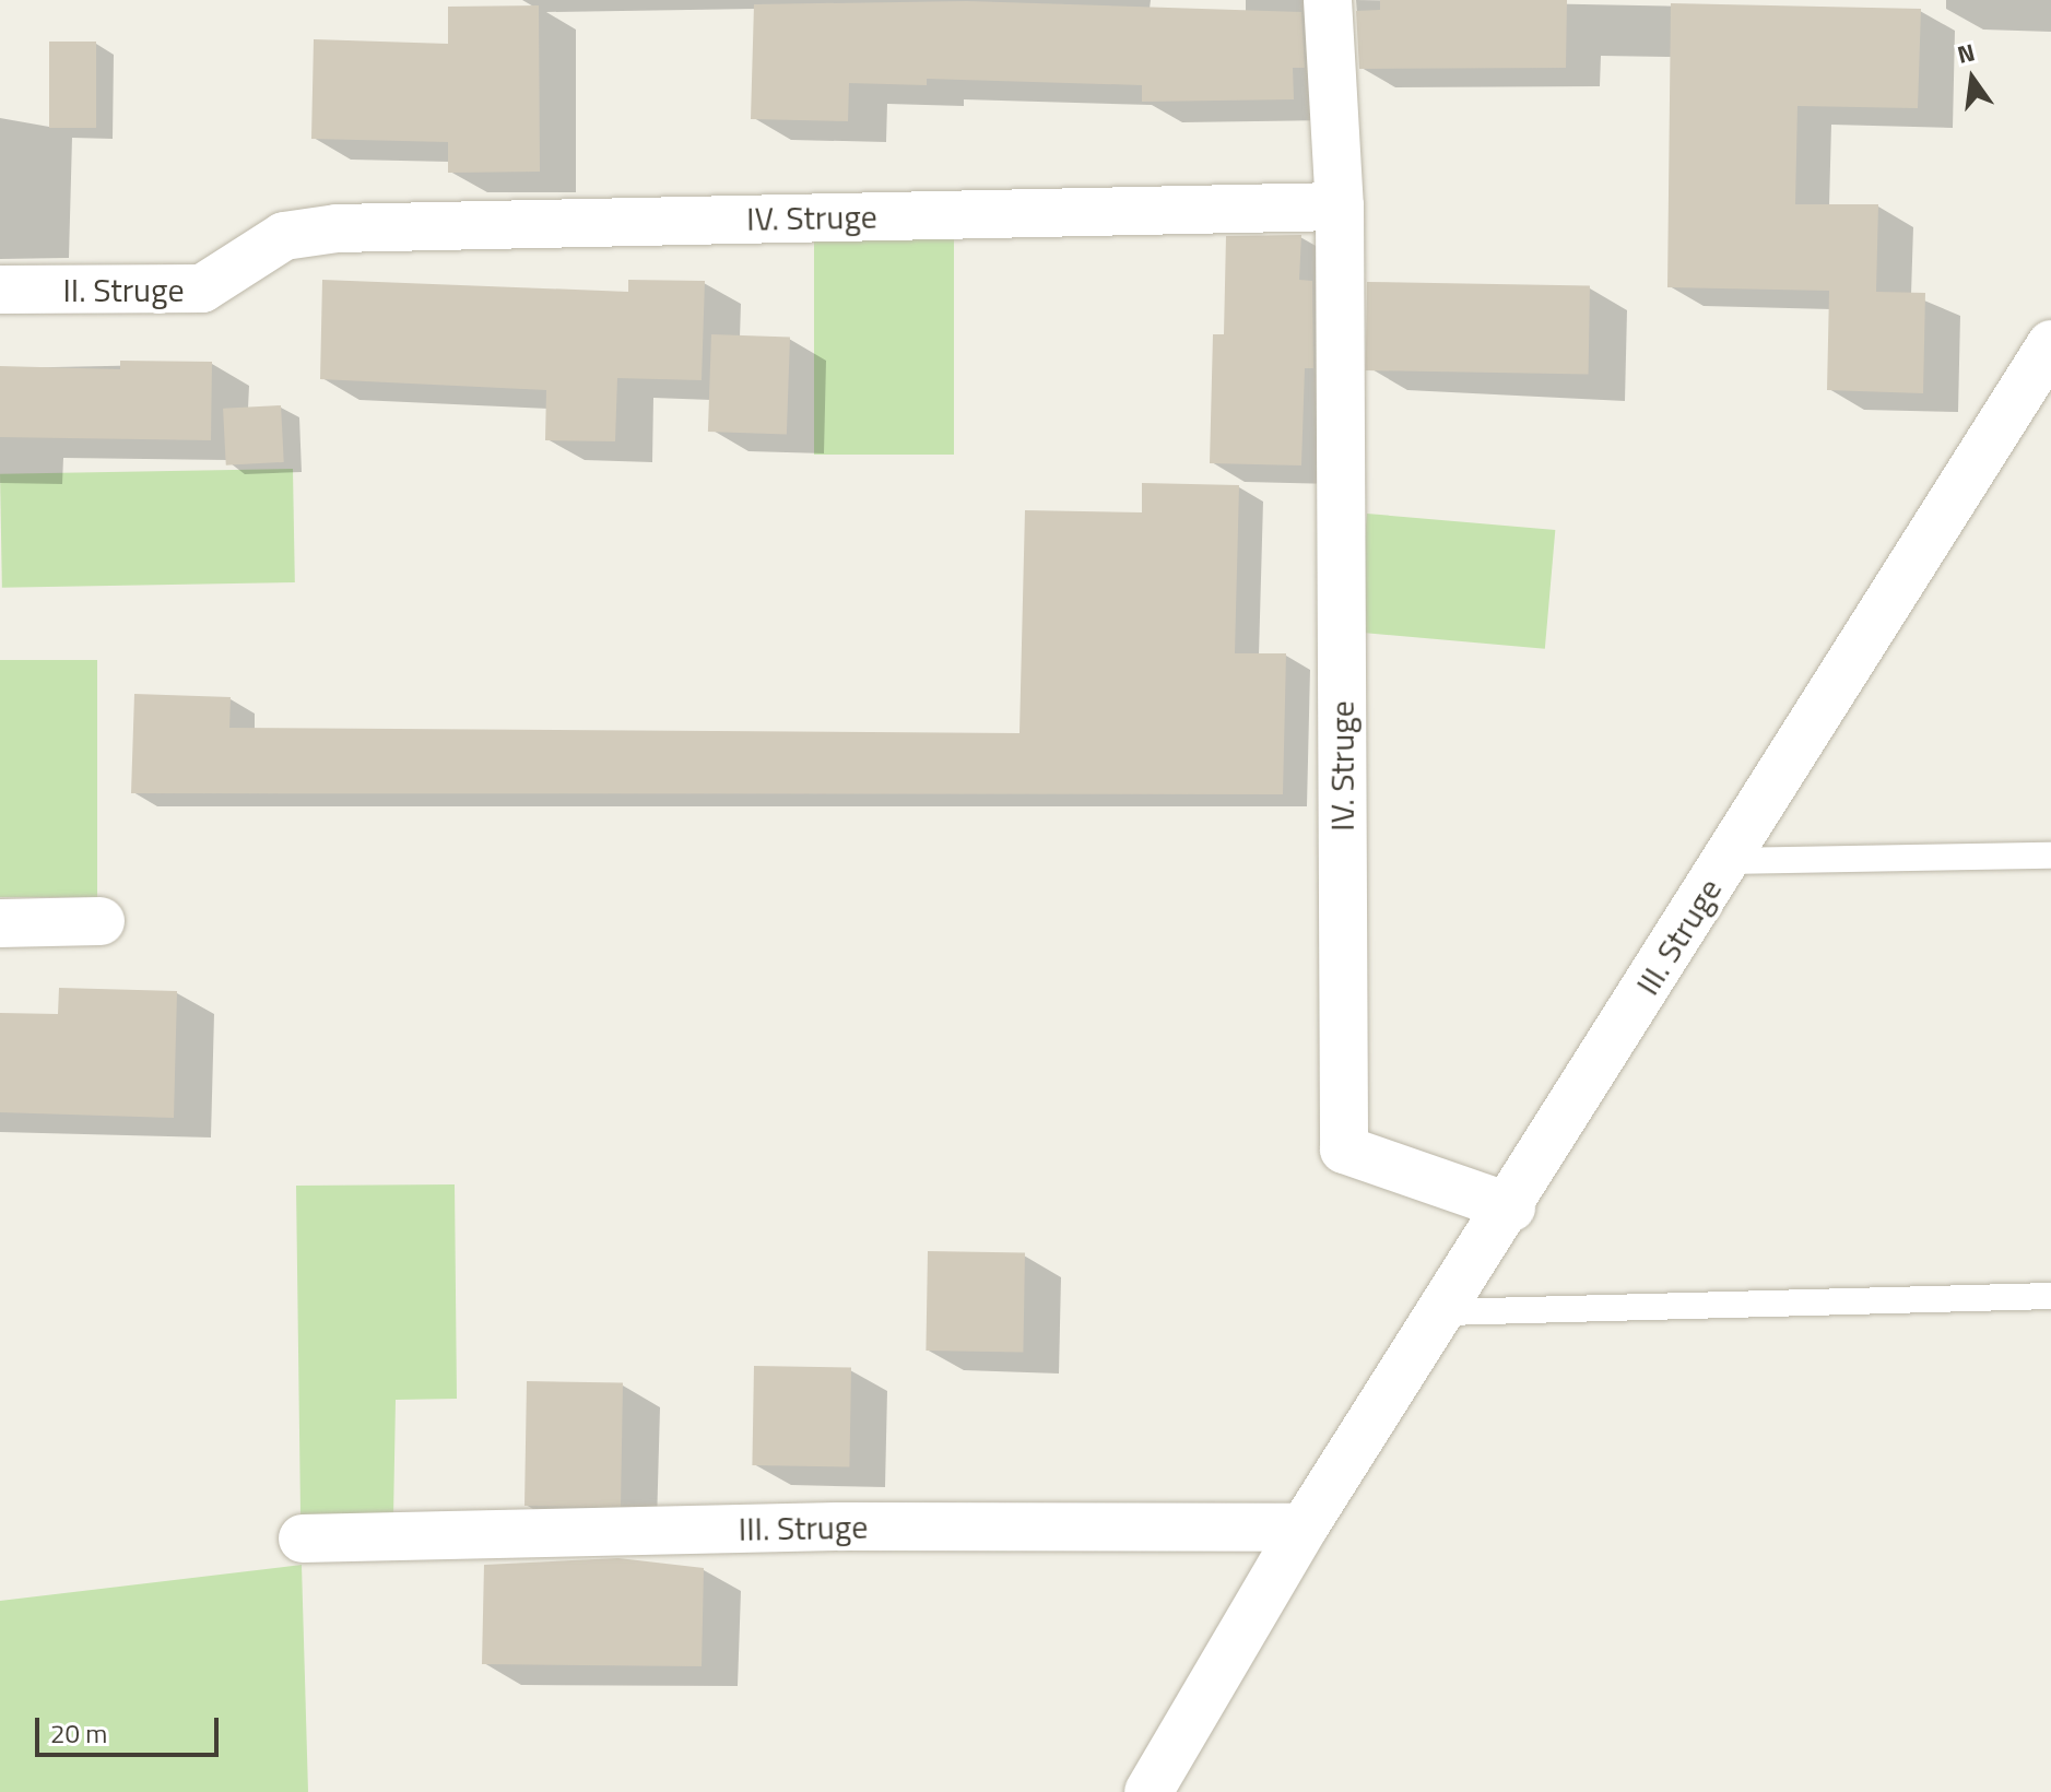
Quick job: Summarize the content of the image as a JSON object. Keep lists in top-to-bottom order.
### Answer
{
  "streets": {
    "street": ["IV. Struge", "II. Struge", "III. Struge"]
  },
  "crossings": [
    ["IV. Struge", "II. Struge"],
    ["IV. Struge", "III. Struge"]
  ],
  "scale_bar": "20 m",
  "north": "top"
}
